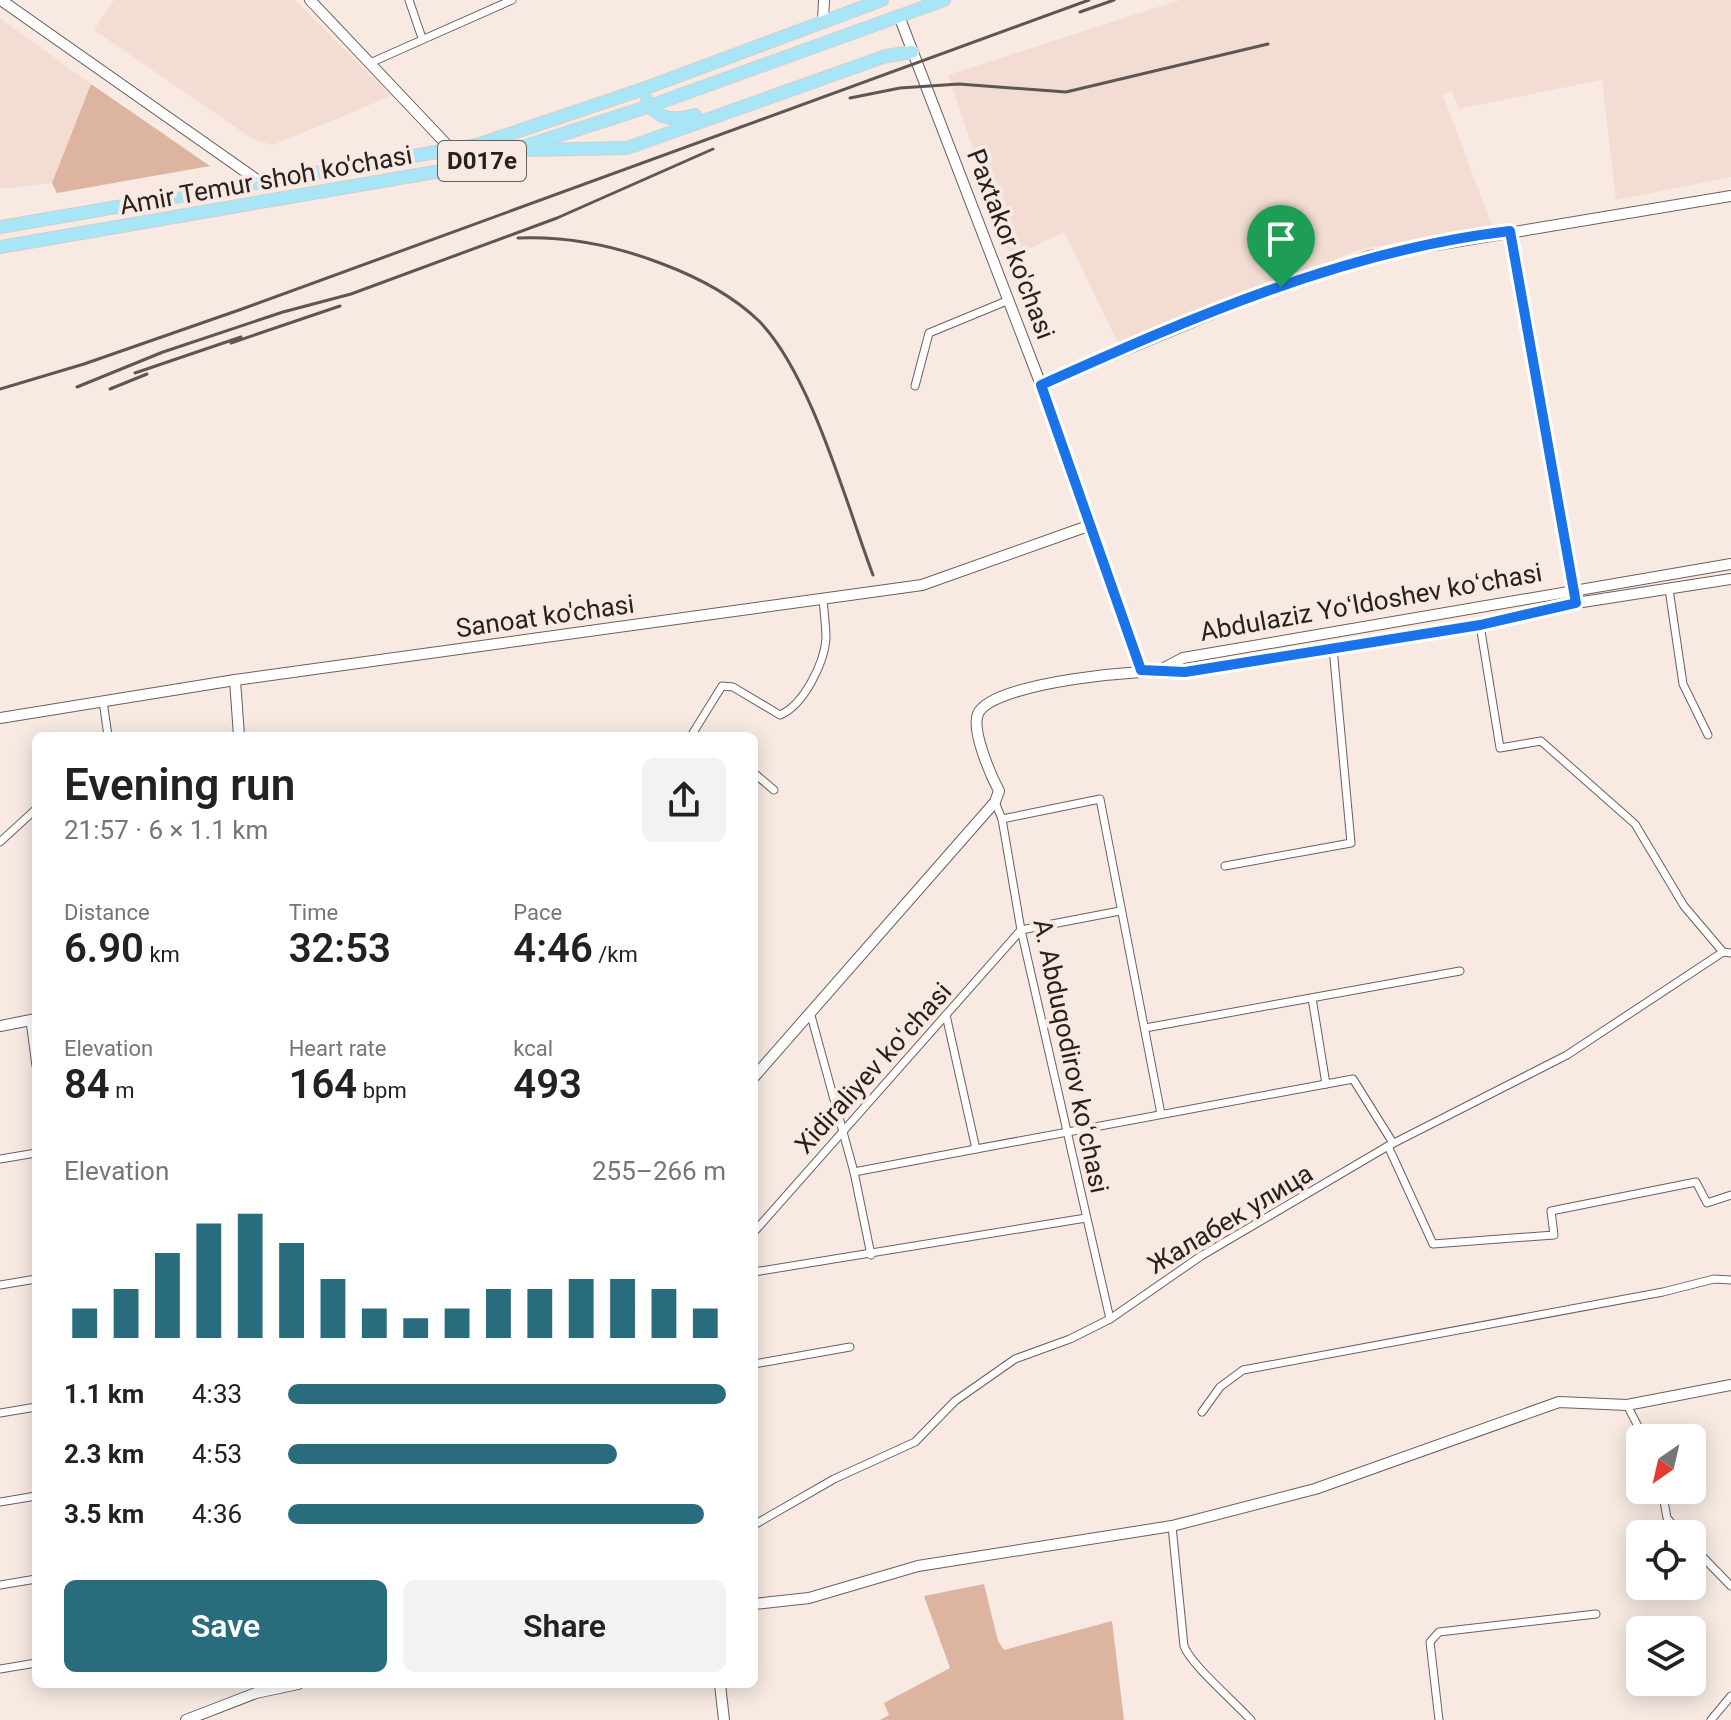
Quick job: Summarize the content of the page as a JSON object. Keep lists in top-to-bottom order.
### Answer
{
  "streets": {
    "main road": [
      "D017e",
      "Amir Temur shoh ko'chasi",
      "Paxtakor ko'chasi",
      "Abdulaziz Yoʻldoshev koʻchasi",
      "Sanoat ko'chasi"
    ],
    "street": ["A. Abduqodirov koʻchasi", "Xidiraliyev koʻchasi", "Жалабек улица"]
  },
  "crossings": [
    ["Amir Temur shoh ko'chasi", "Paxtakor ko'chasi"],
    ["Paxtakor ko'chasi", "Abdulaziz Yoʻldoshev koʻchasi"],
    ["Paxtakor ko'chasi", "Sanoat ko'chasi"],
    ["Abdulaziz Yoʻldoshev koʻchasi", "A. Abduqodirov koʻchasi"],
    ["A. Abduqodirov koʻchasi", "Xidiraliyev koʻchasi"],
    ["A. Abduqodirov koʻchasi", "Жалабек улица"]
  ],
  "north": "bottom left",
  "page": {
    "heading": ["Evening run", "21:57 · 6 × 1.1 km"],
    "stats": [
      ["Distance", "6.90 km"],
      ["Time", "32:53"],
      ["Pace", "4:46 /km"],
      ["Elevation", "84 m"],
      ["Heart rate", "164 bpm"],
      ["kcal", "493"]
    ],
    "chart": ["Elevation", "255–266 m"],
    "list": [
      {
        "name": "1.1 km",
        "note": "4:33"
      },
      {
        "name": "2.3 km",
        "note": "4:53"
      },
      {
        "name": "3.5 km",
        "note": "4:36"
      }
    ],
    "buttons": ["Save", "Share"]
  }
}
